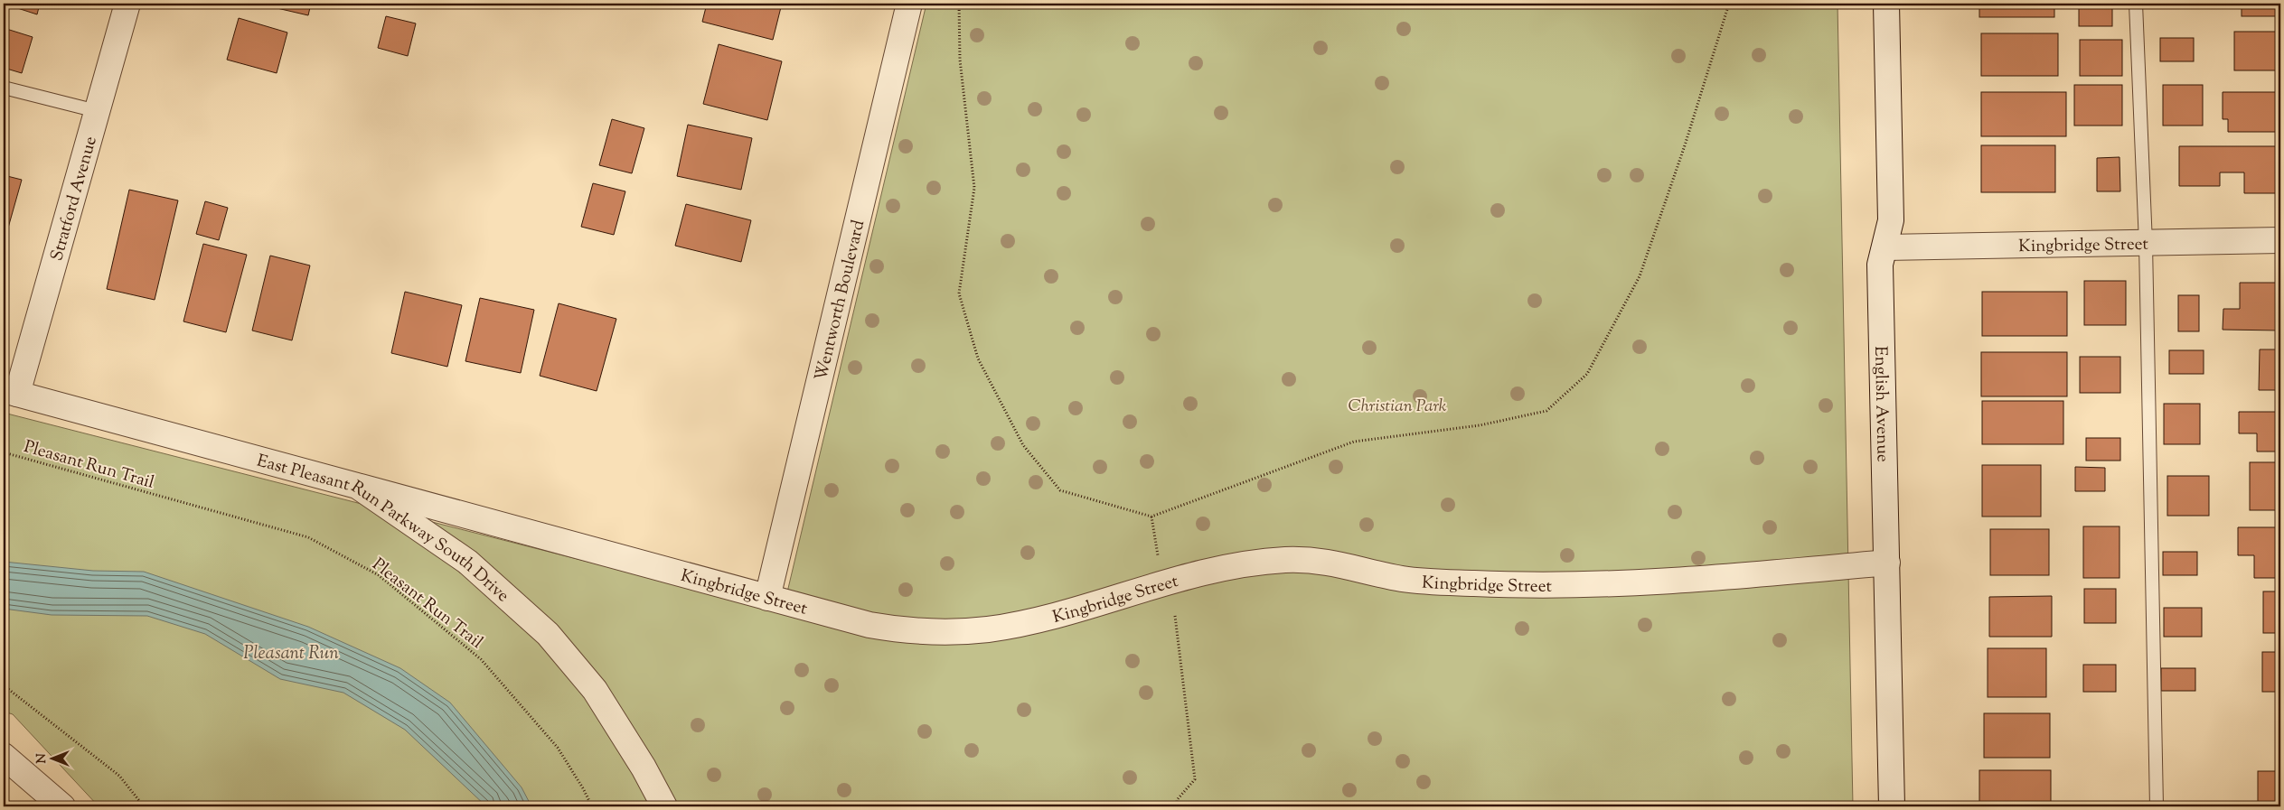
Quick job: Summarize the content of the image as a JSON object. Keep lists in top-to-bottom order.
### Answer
{
  "streets": {
    "street": [
      "Stratford Avenue",
      "Kingbridge Street",
      "Wentworth Boulevard",
      "English Avenue",
      "East Pleasant Run Parkway South Drive"
    ],
    "path": ["Pleasant Run Trail"]
  },
  "crossings": [
    ["Stratford Avenue", "East Pleasant Run Parkway South Drive"],
    ["Kingbridge Street", "Wentworth Boulevard"],
    ["Kingbridge Street", "English Avenue"],
    ["Kingbridge Street", "East Pleasant Run Parkway South Drive"]
  ],
  "water": ["Pleasant Run"],
  "parks": ["Christian Park"],
  "north": "left"
}
